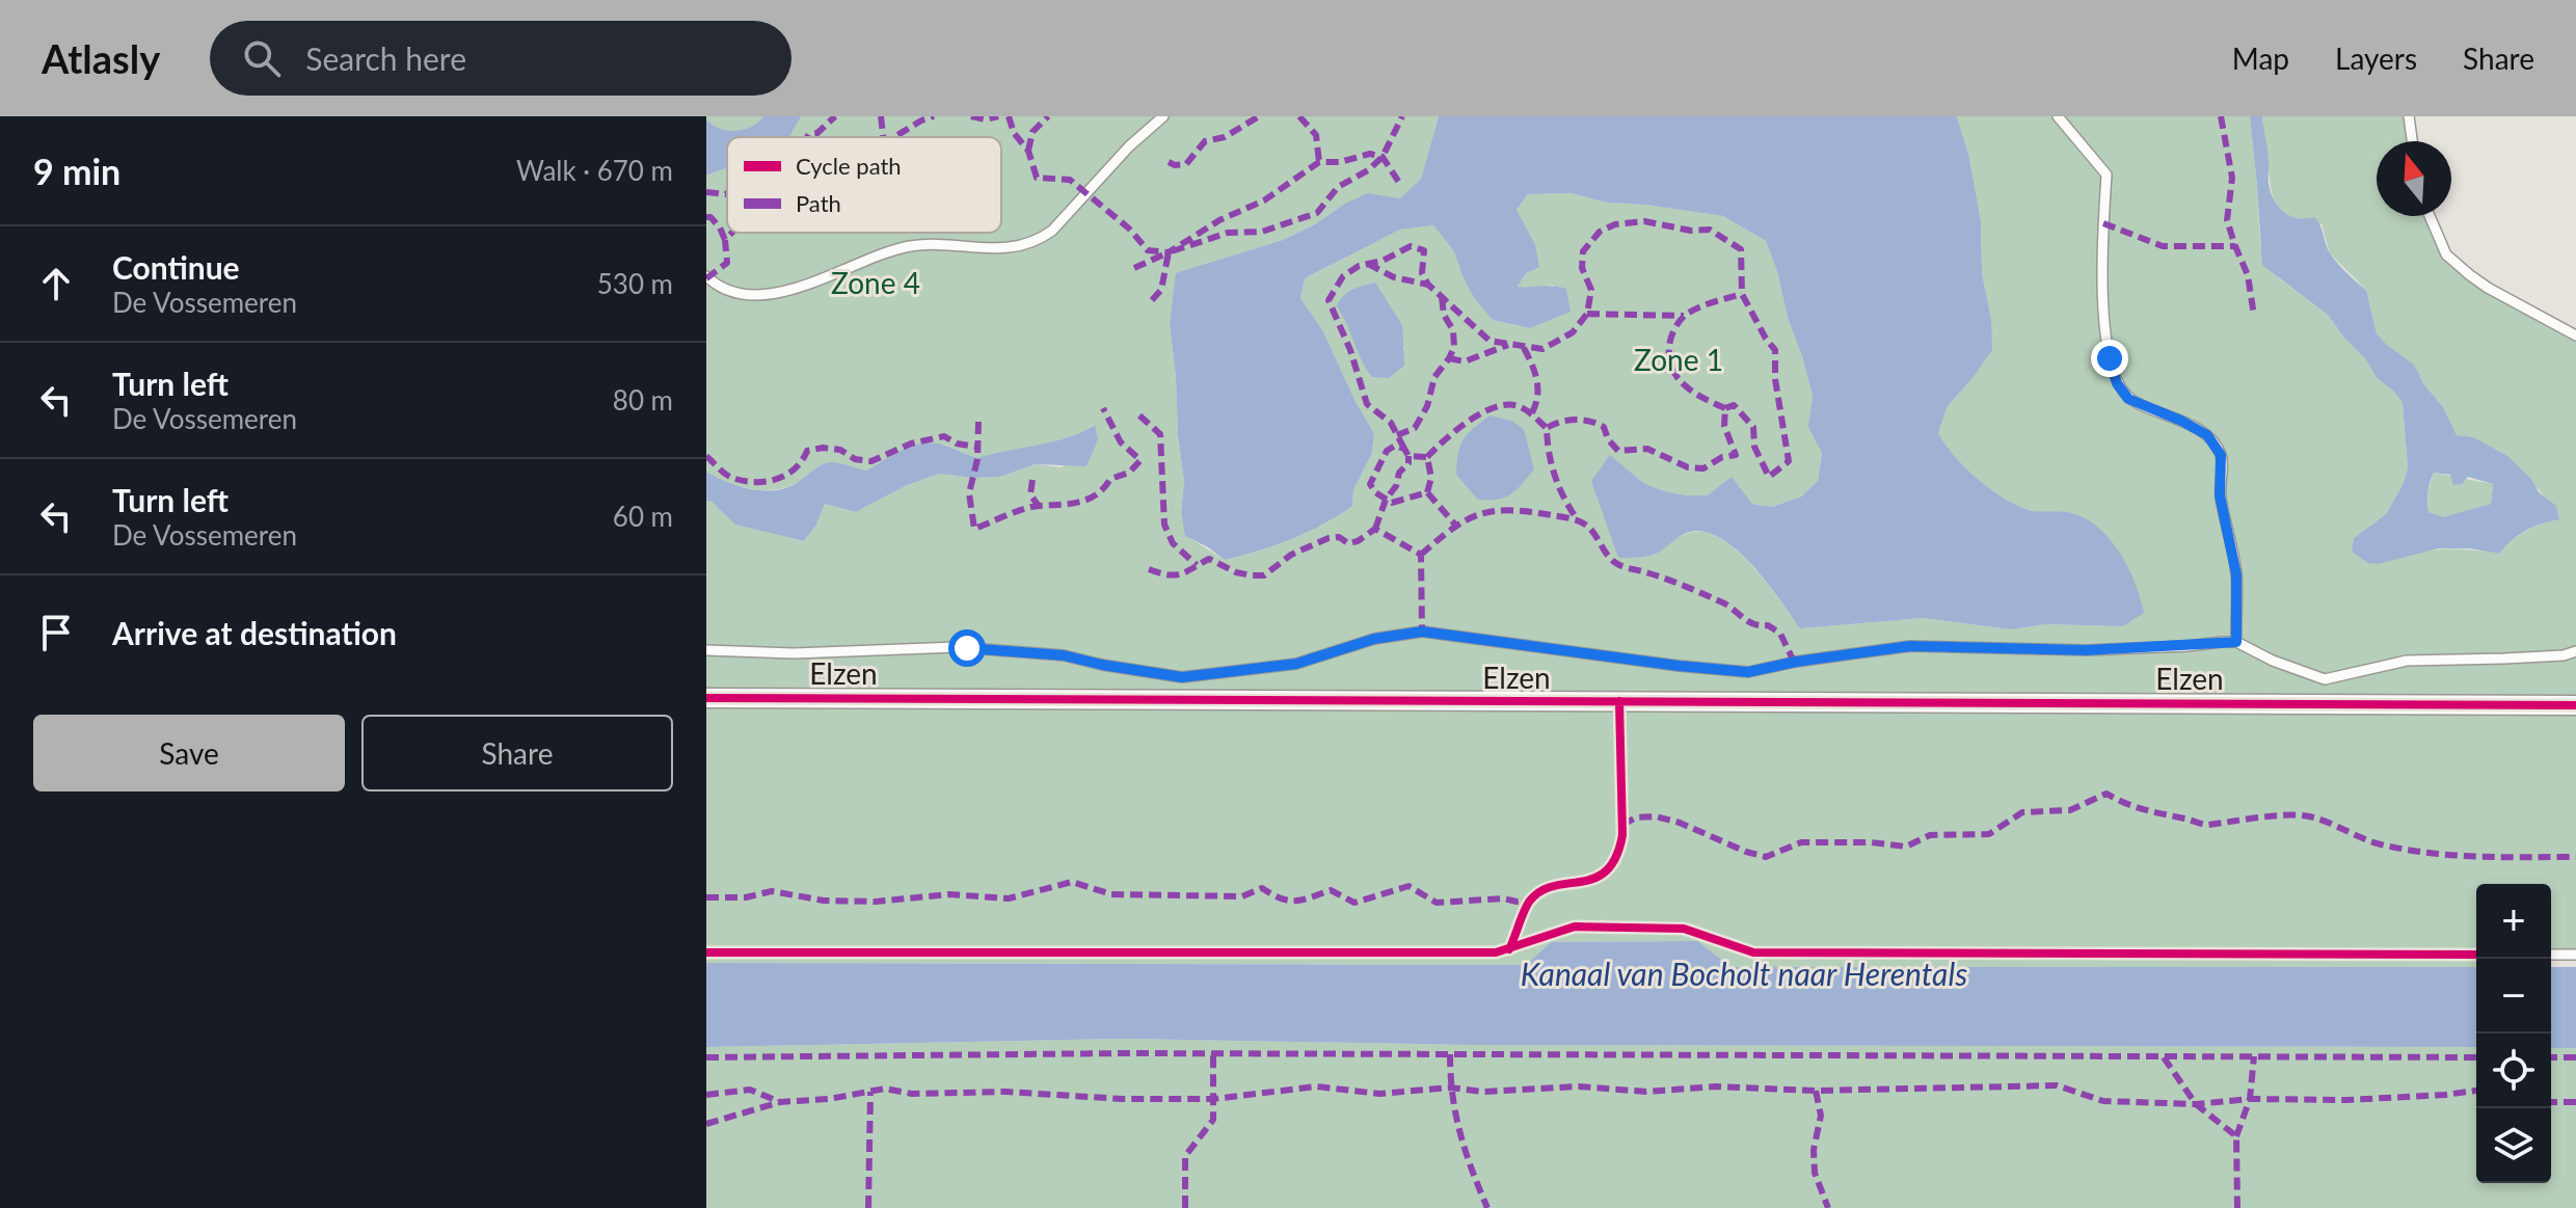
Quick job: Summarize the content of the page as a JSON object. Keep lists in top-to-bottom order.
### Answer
{
  "streets": {
    "street": ["Elzen"]
  },
  "water": ["Kanaal van Bocholt naar Herentals"],
  "parks": ["Zone 4", "Zone 1"],
  "legend": ["Cycle path", "Path"],
  "north": "top",
  "page": {
    "header": "Atlasly",
    "search": "Search here",
    "nav": ["Map", "Layers", "Share"],
    "heading": ["9 min", "Walk · 670 m"],
    "list": [
      ["Continue", "De Vossemeren", "530 m"],
      ["Turn left", "De Vossemeren", "80 m"],
      ["Turn left", "De Vossemeren", "60 m"],
      "Arrive at destination"
    ],
    "buttons": ["Save", "Share"],
    "map_buttons": ["+", "−"]
  }
}
